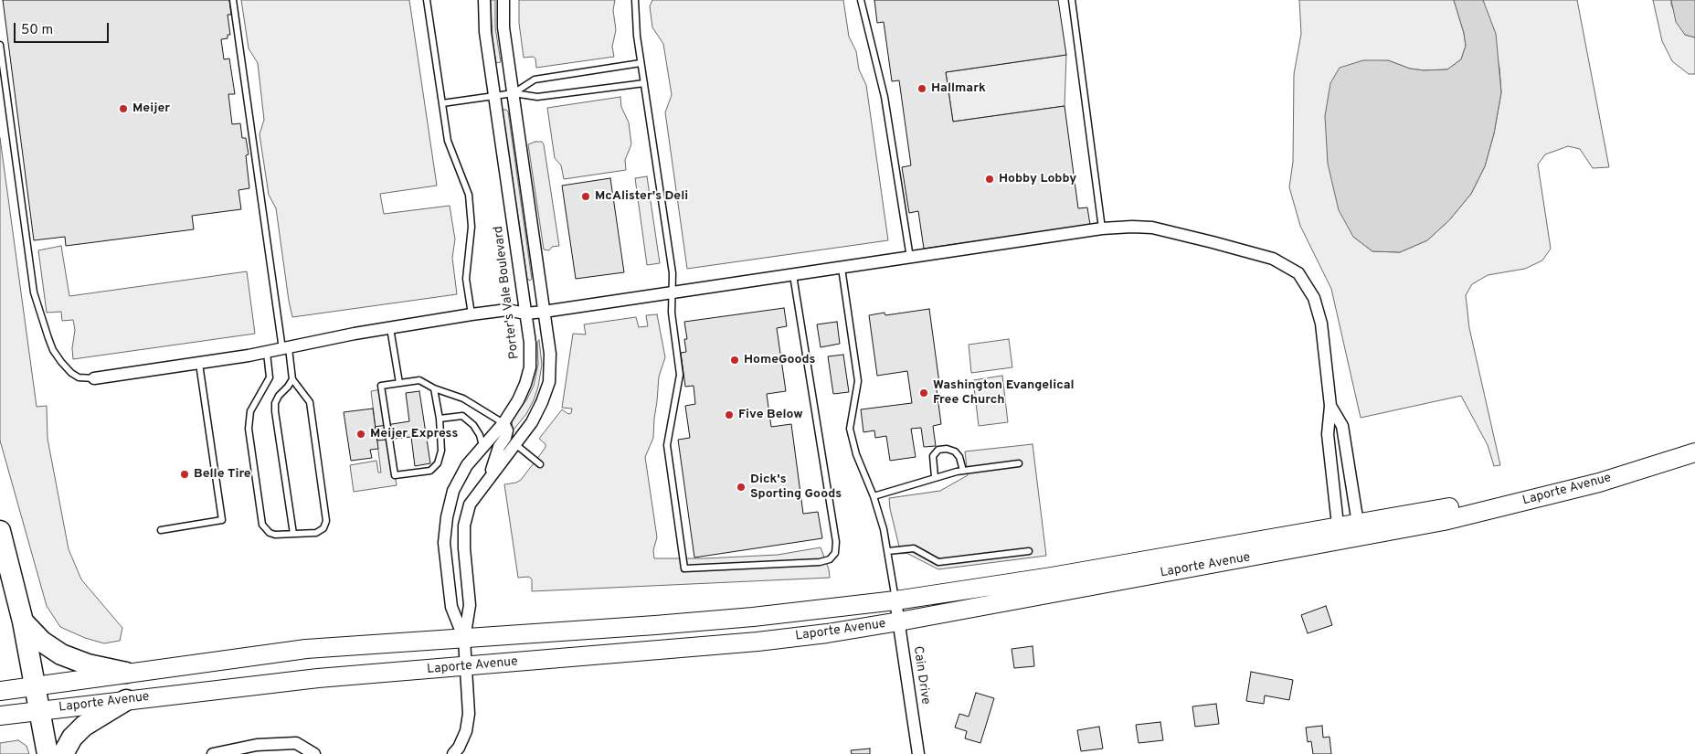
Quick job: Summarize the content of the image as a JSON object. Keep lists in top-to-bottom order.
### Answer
{
  "streets": {
    "main road": ["Laporte Avenue"],
    "street": ["Porter's Vale Boulevard", "Cain Drive"]
  },
  "crossings": [
    ["Porter's Vale Boulevard", "Laporte Avenue"],
    ["Laporte Avenue", "Cain Drive"]
  ],
  "places": [
    "Hallmark",
    "Meijer",
    "Hobby Lobby",
    "McAlister's Deli",
    "HomeGoods",
    "Washington Evangelical Free Church",
    "Five Below",
    "Meijer Express",
    "Belle Tire",
    "Dick's Sporting Goods"
  ],
  "scale_bar": "50 m"
}
